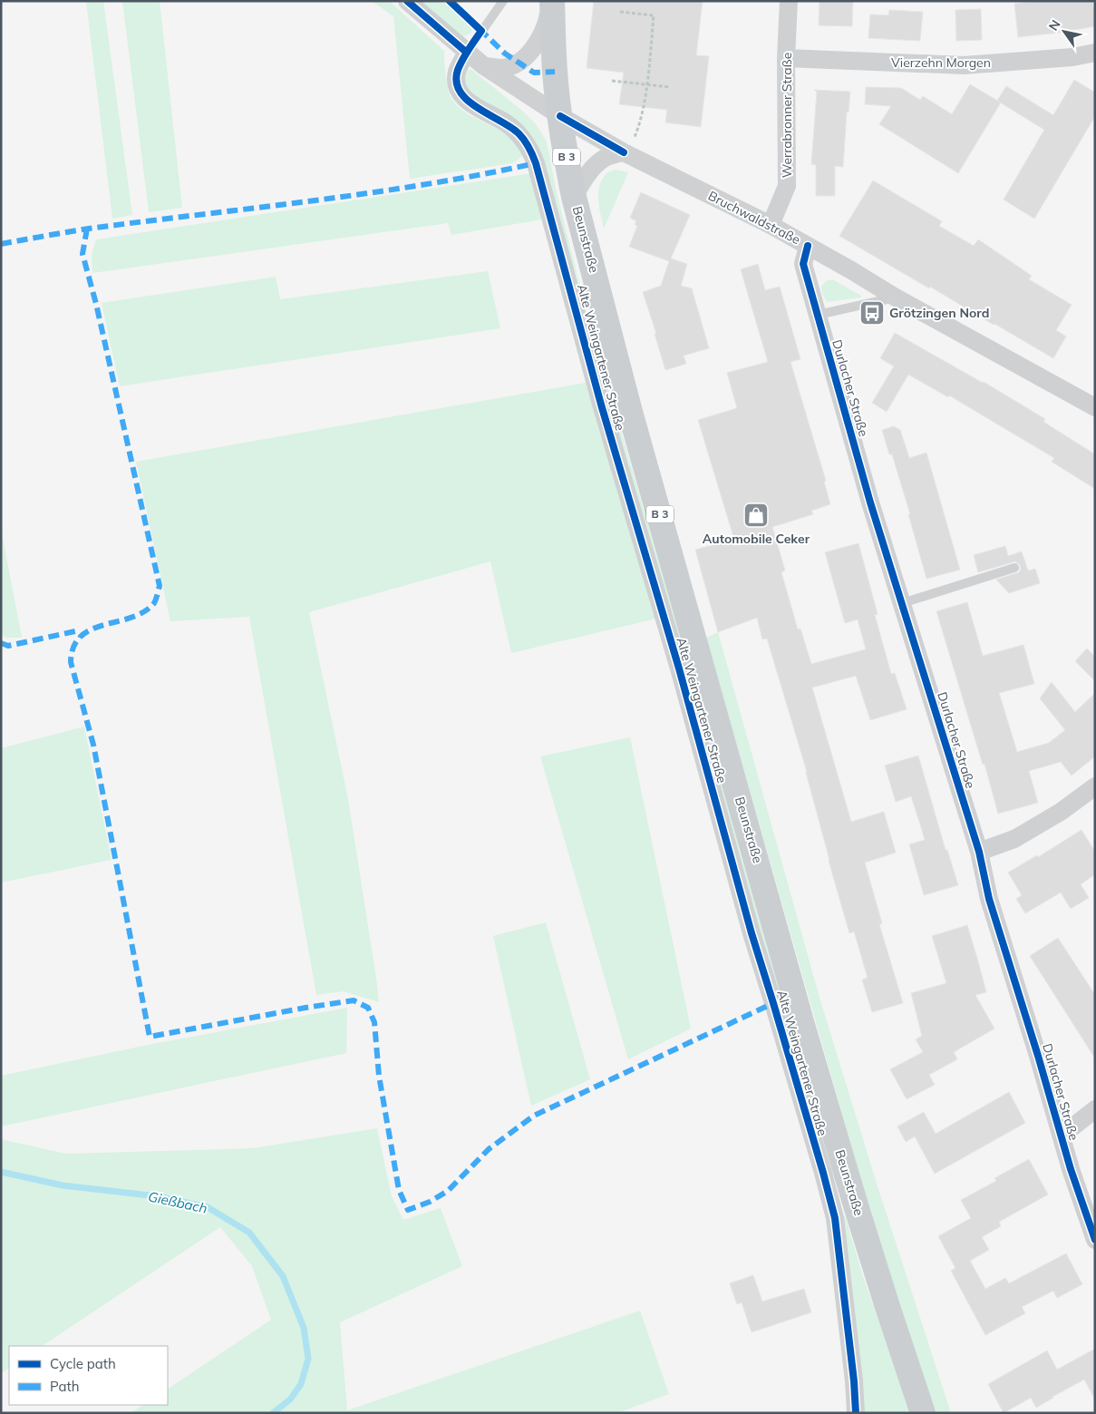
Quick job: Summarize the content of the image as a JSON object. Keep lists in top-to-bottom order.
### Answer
{
  "streets": {
    "main road": ["B 3", "Beunstraße"],
    "street": [
      "Vierzehn Morgen",
      "Werrabronner Straße",
      "Bruchwaldstraße",
      "Alte Weingartener Straße",
      "Durlacher Straße"
    ]
  },
  "crossings": [
    ["Vierzehn Morgen", "Werrabronner Straße"],
    ["Werrabronner Straße", "Bruchwaldstraße"],
    ["Bruchwaldstraße", "Beunstraße"],
    ["Bruchwaldstraße", "Alte Weingartener Straße"],
    ["Bruchwaldstraße", "Durlacher Straße"]
  ],
  "water": ["Gießbach"],
  "places": {
    "bus stop": ["Grötzingen Nord"],
    "shop": ["Automobile Ceker"]
  },
  "legend": ["Cycle path", "Path"],
  "north": "top left"
}
